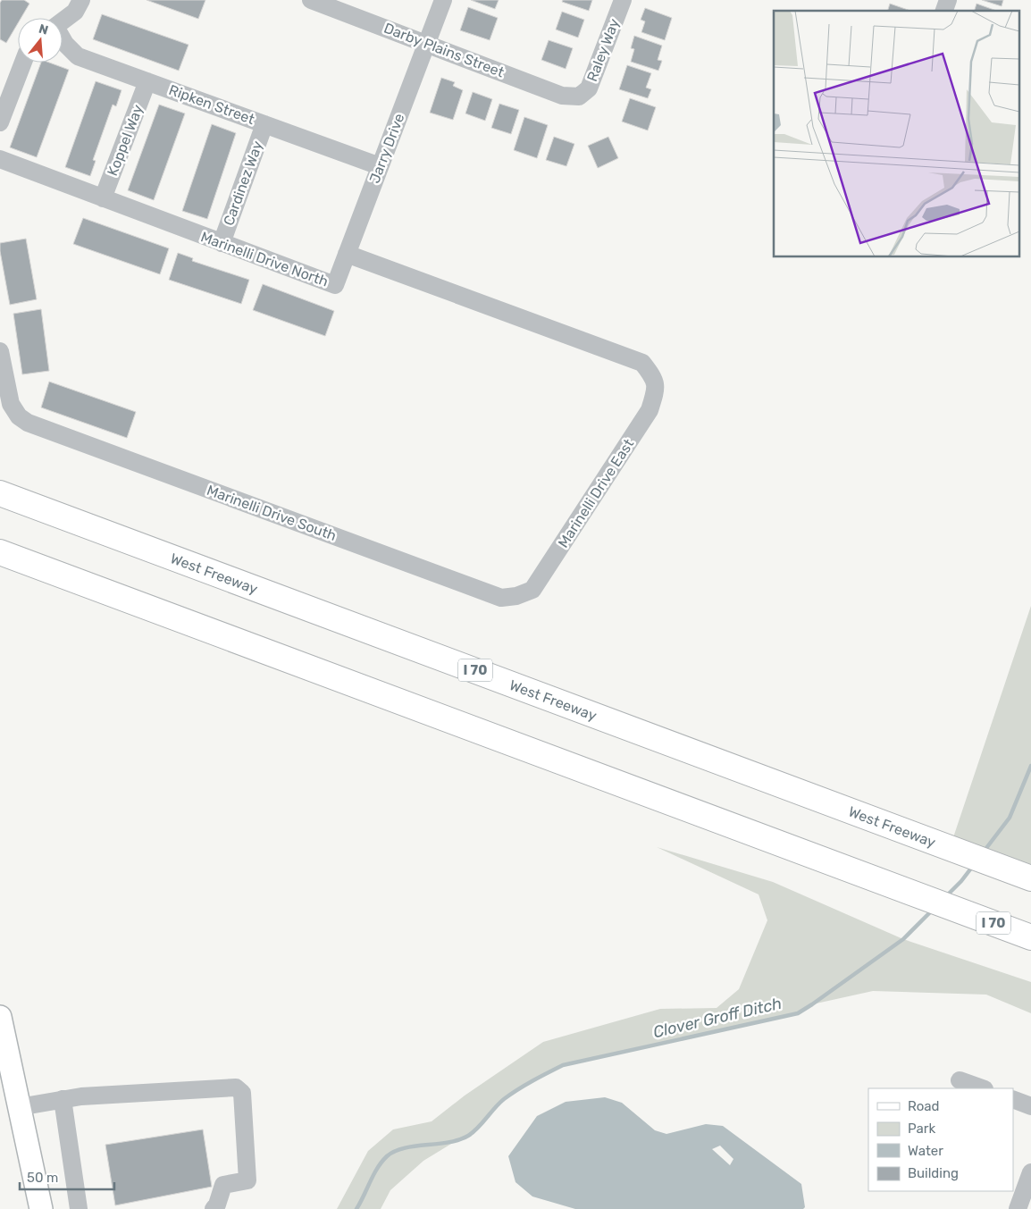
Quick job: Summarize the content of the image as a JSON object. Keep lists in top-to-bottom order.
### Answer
{
  "streets": {
    "highway": ["West Freeway", "I 70"],
    "street": [
      "Darby Plains Street",
      "Raley Way",
      "Ripken Street",
      "Koppel Way",
      "Jarry Drive",
      "Cardinez Way",
      "Marinelli Drive North",
      "Marinelli Drive East",
      "Marinelli Drive South"
    ]
  },
  "crossings": [
    ["Darby Plains Street", "Raley Way"],
    ["Darby Plains Street", "Jarry Drive"],
    ["Ripken Street", "Koppel Way"],
    ["Ripken Street", "Jarry Drive"],
    ["Ripken Street", "Cardinez Way"],
    ["Koppel Way", "Marinelli Drive North"],
    ["Jarry Drive", "Marinelli Drive North"],
    ["Jarry Drive", "Marinelli Drive East"],
    ["Cardinez Way", "Marinelli Drive North"],
    ["Marinelli Drive North", "Marinelli Drive East"],
    ["Marinelli Drive East", "Marinelli Drive South"]
  ],
  "water": ["Clover Groff Ditch"],
  "legend": [
    "Road",
    "Park",
    "Water",
    "Building"
  ],
  "scale_bar": "50 m",
  "north": "top"
}
